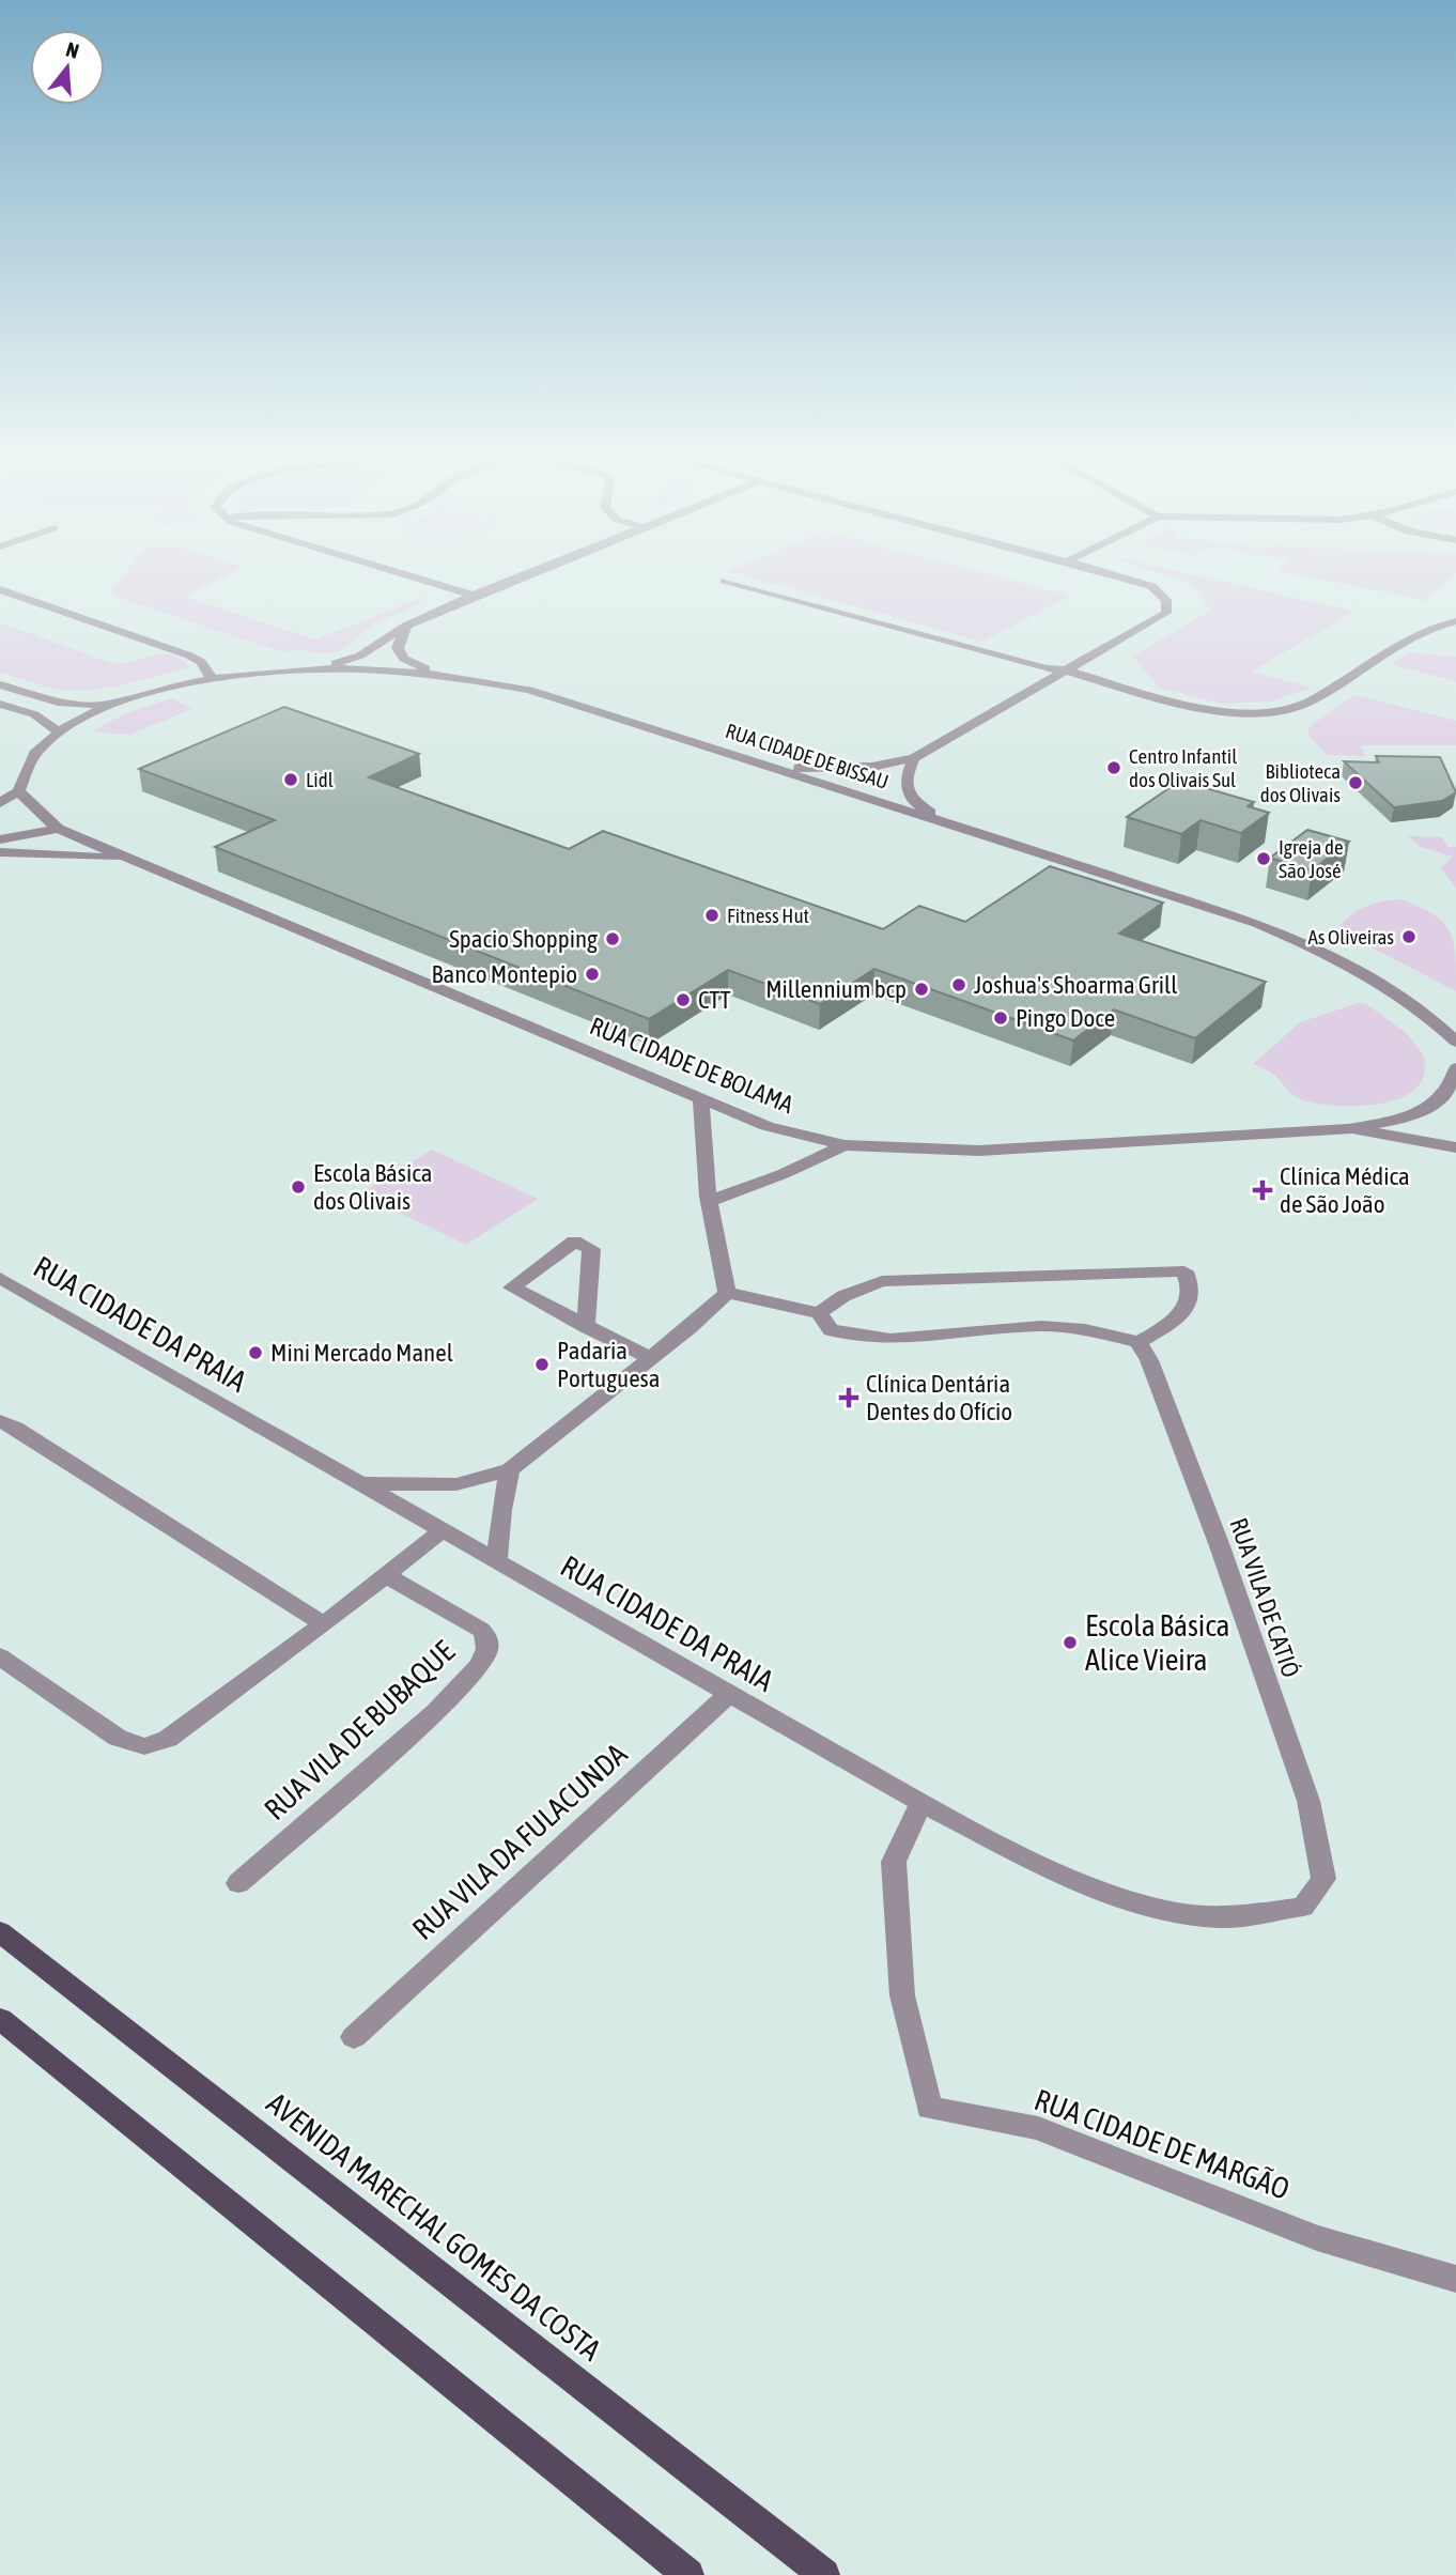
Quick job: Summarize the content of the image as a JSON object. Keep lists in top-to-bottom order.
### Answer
{
  "streets": {
    "main road": ["AVENIDA MARECHAL GOMES DA COSTA"],
    "street": [
      "RUA CIDADE DE BISSAU",
      "RUA CIDADE DE BOLAMA",
      "RUA CIDADE DA PRAIA",
      "RUA VILA DE CATIÓ",
      "RUA VILA DE BUBAQUE",
      "RUA VILA DA FULACUNDA",
      "RUA CIDADE DE MARGÃO"
    ]
  },
  "crossings": [
    ["RUA CIDADE DA PRAIA", "RUA VILA DE CATIÓ"],
    ["RUA CIDADE DA PRAIA", "RUA VILA DA FULACUNDA"],
    ["RUA CIDADE DA PRAIA", "RUA CIDADE DE MARGÃO"]
  ],
  "places": {
    "other": [
      "Centro Infantil dos Olivais Sul",
      "Lidl",
      "Biblioteca dos Olivais",
      "Igreja de São José",
      "Fitness Hut",
      "As Oliveiras",
      "Spacio Shopping",
      "Banco Montepio",
      "Joshua's Shoarma Grill",
      "Millennium bcp",
      "CTT",
      "Pingo Doce",
      "Escola Básica dos Olivais",
      "Mini Mercado Manel",
      "Padaria Portuguesa",
      "Escola Básica Alice Vieira"
    ],
    "health": ["Clínica Médica de São João", "Clínica Dentária Dentes do Ofício"]
  },
  "north": "top"
}
